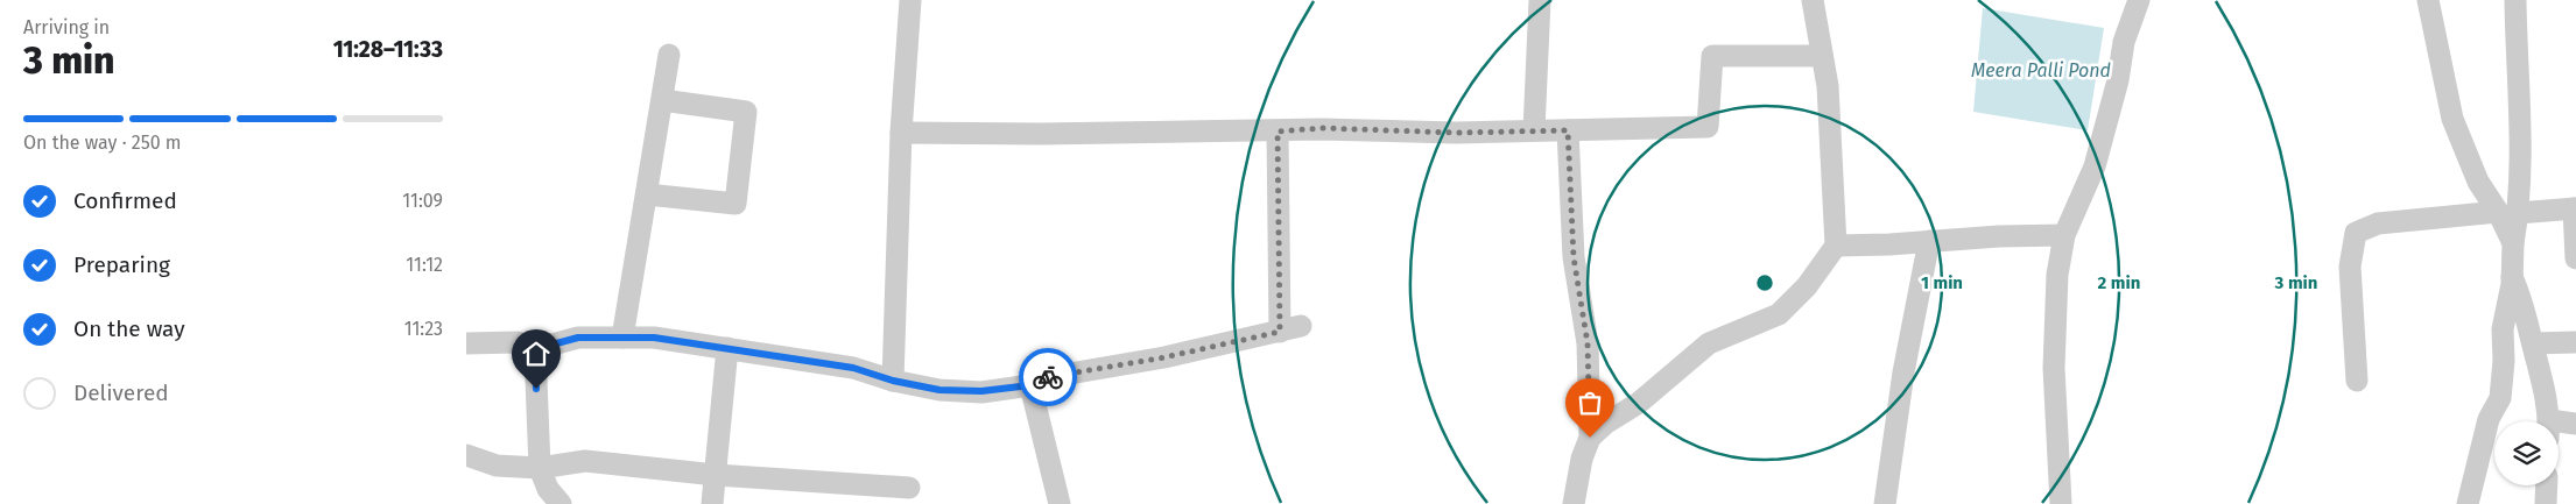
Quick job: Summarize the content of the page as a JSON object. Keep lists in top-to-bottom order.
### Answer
{
  "water": ["Meera Palli Pond"],
  "page": {
    "heading": ["3 min", "Arriving in", "11:28–11:33"],
    "bar": "On the way · 250 m",
    "list": [
      ["Confirmed", "11:09"],
      ["Preparing", "11:12"],
      ["On the way", "11:23"],
      "Delivered"
    ]
  },
  "rings": ["1 min", "2 min", "3 min"]
}
